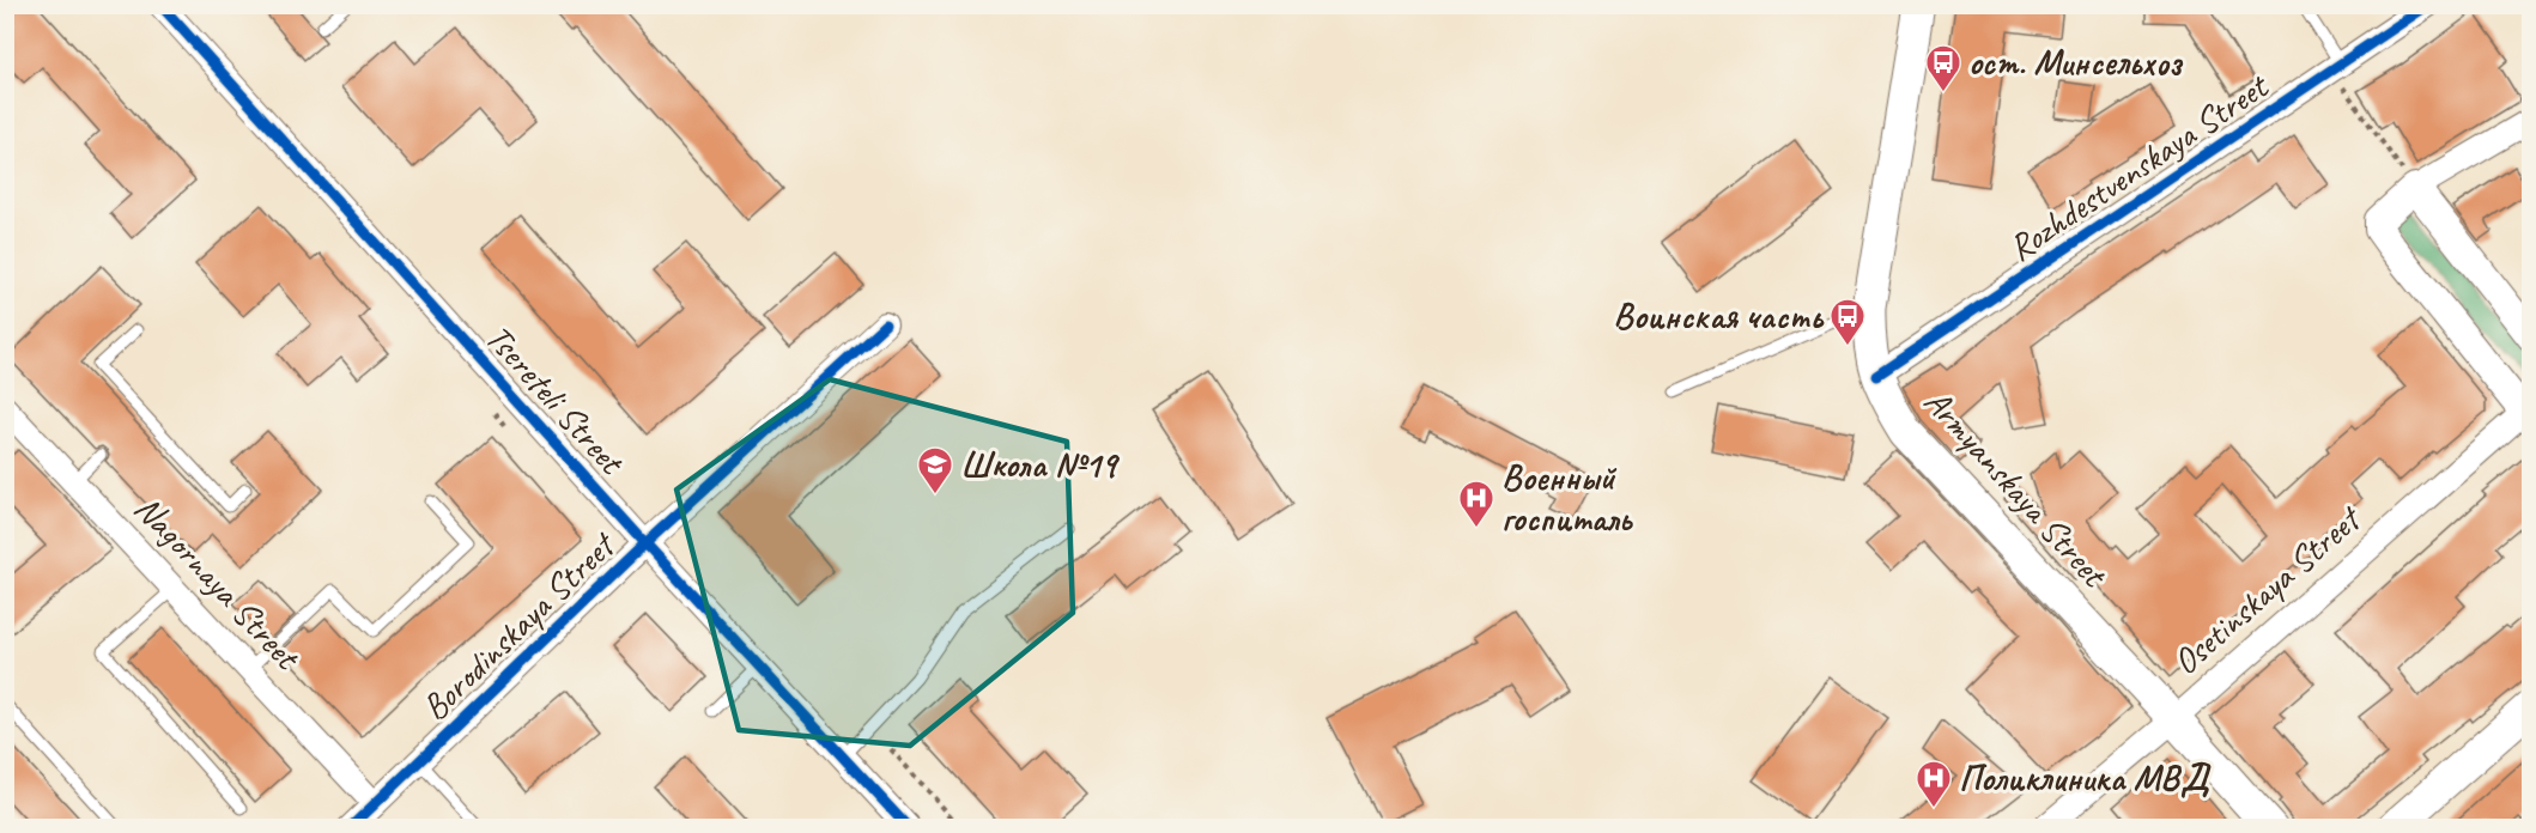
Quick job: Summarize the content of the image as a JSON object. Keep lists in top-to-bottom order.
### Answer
{
  "streets": {
    "main road": ["Armyanskaya Street"],
    "street": [
      "Rozhdestvenskaya Street",
      "Tsereteli Street",
      "Nagornaya Street",
      "Osetinskaya Street",
      "Borodinskaya Street"
    ]
  },
  "crossings": [
    ["Rozhdestvenskaya Street", "Armyanskaya Street"],
    ["Tsereteli Street", "Borodinskaya Street"],
    ["Armyanskaya Street", "Osetinskaya Street"],
    ["Nagornaya Street", "Borodinskaya Street"]
  ],
  "places": {
    "bus stop": ["ост. Минсельхоз", "Воинская часть"],
    "school or university": ["Школа №19"],
    "hospital": ["Военный госпиталь", "Поликлиника МВД"]
  }
}
